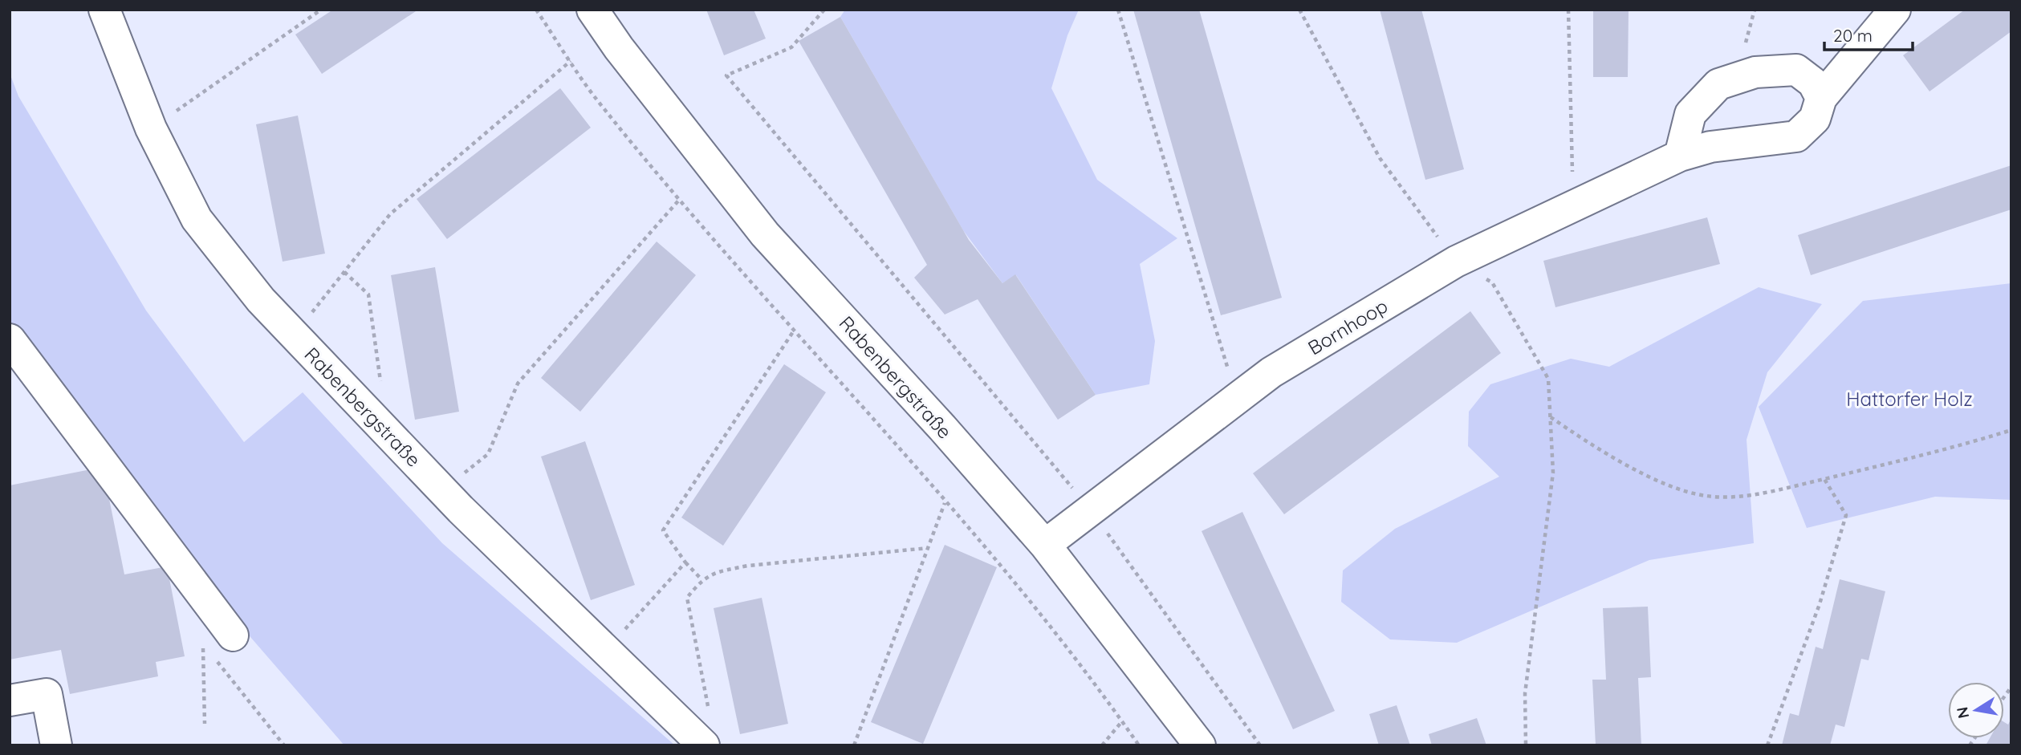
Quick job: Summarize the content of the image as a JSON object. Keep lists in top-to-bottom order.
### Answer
{
  "streets": {
    "street": ["Bornhoop", "Rabenbergstraße"]
  },
  "crossings": [
    ["Bornhoop", "Rabenbergstraße"]
  ],
  "parks": ["Hattorfer Holz"],
  "scale_bar": "20 m",
  "north": "left"
}
